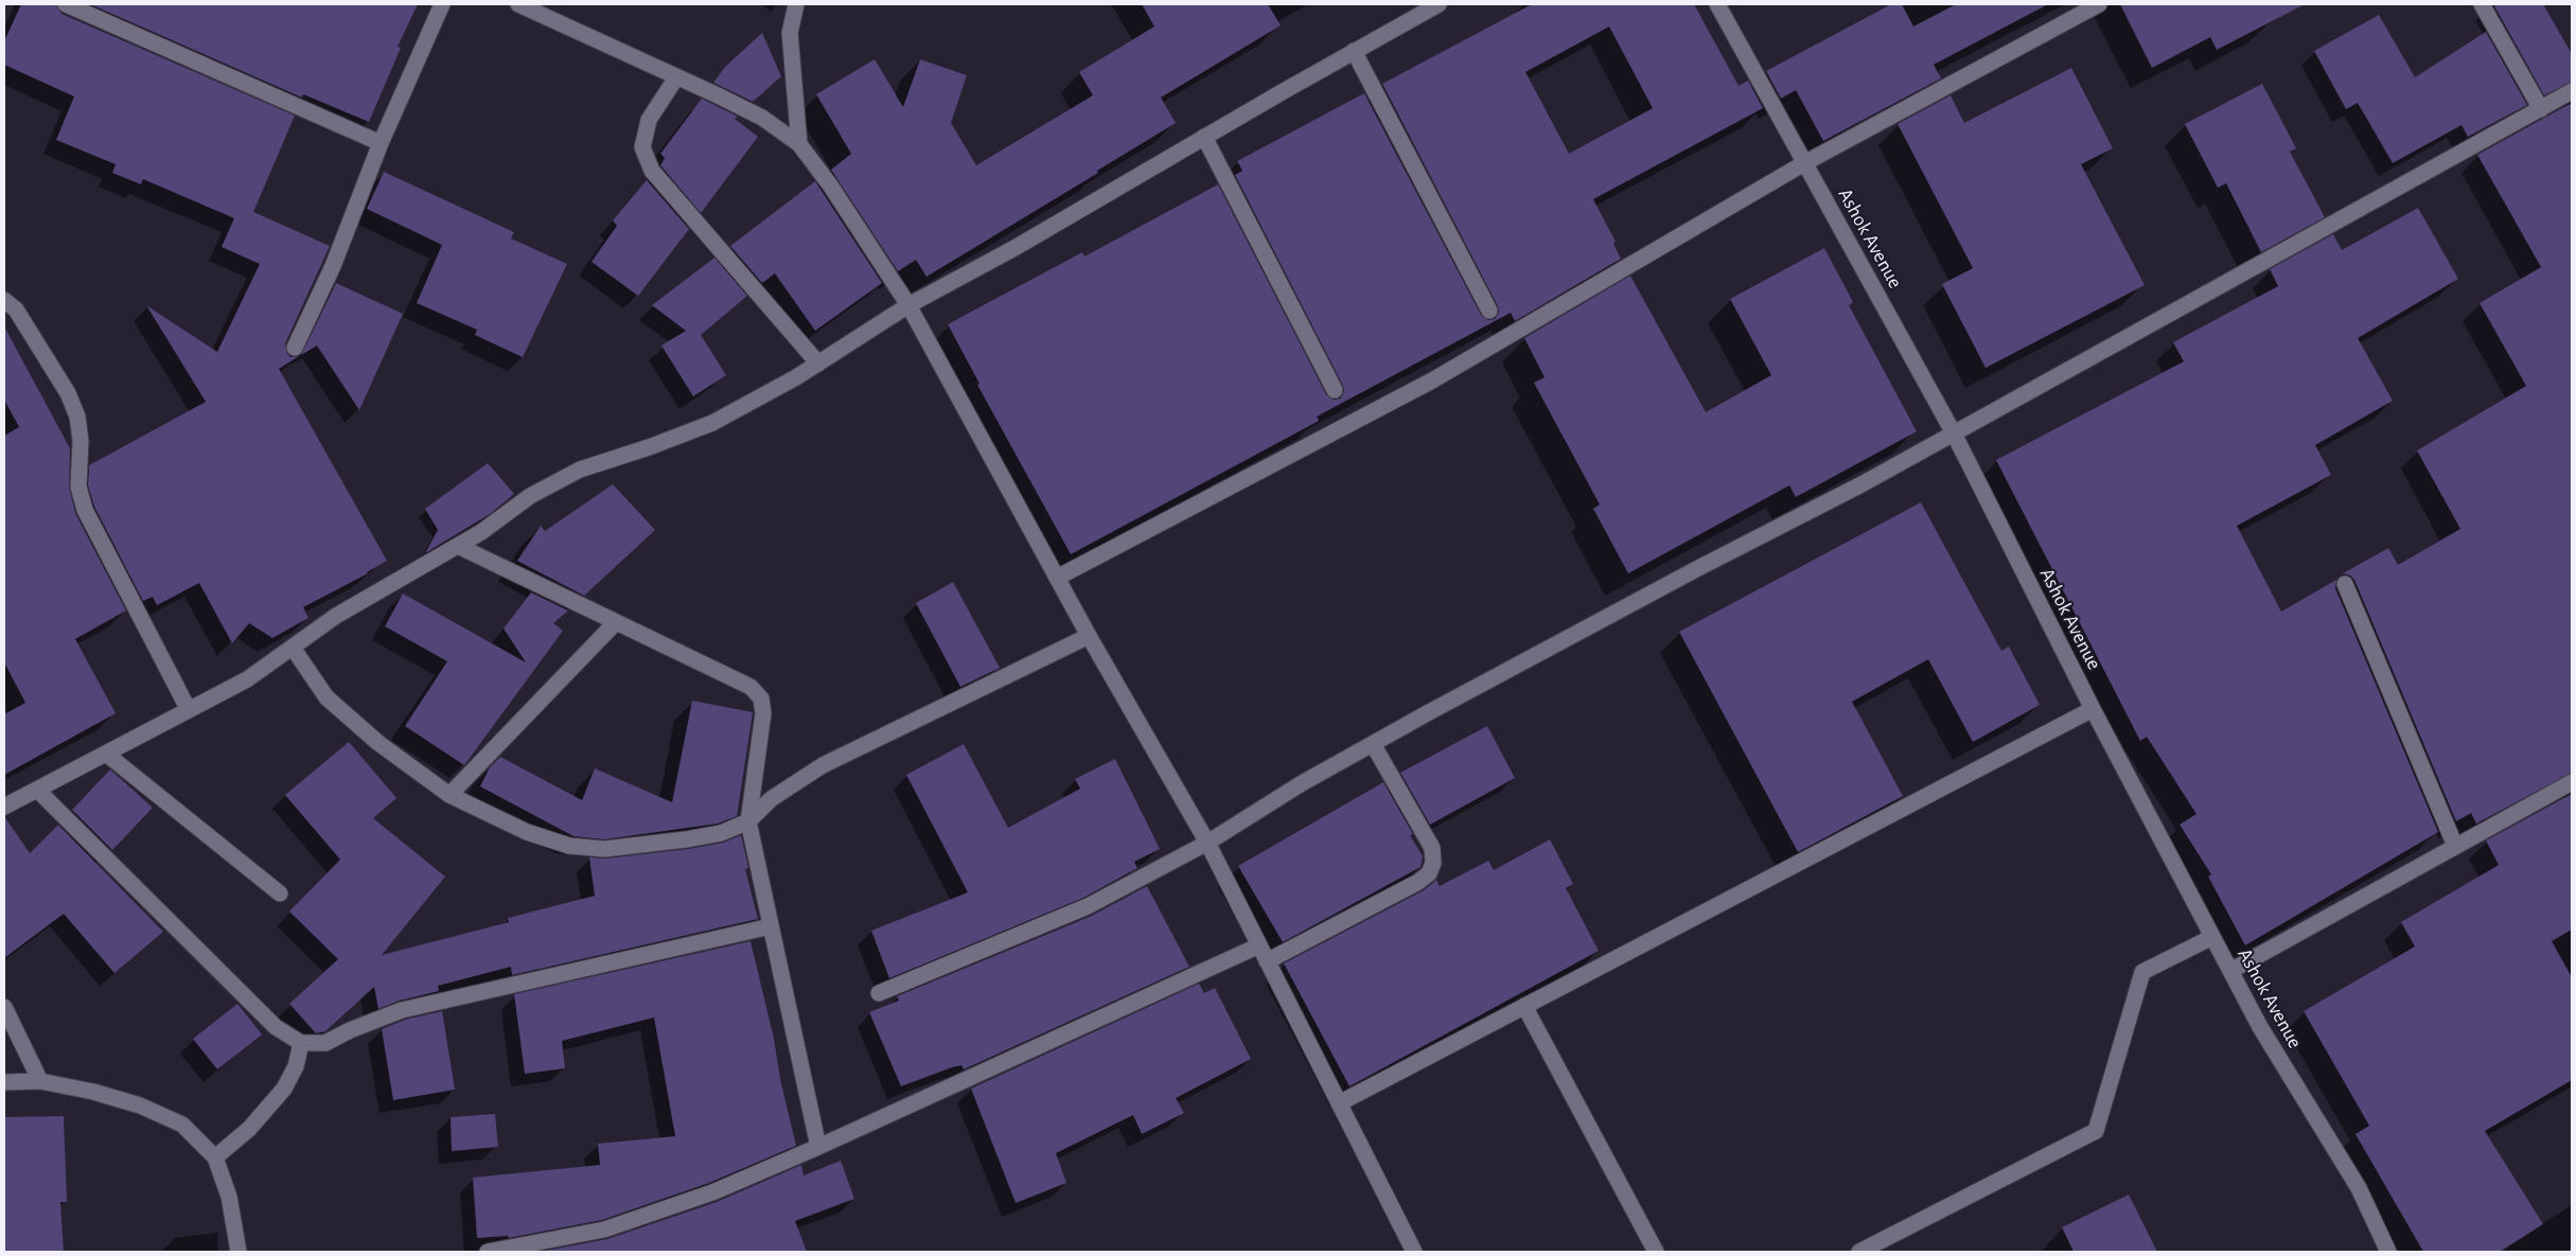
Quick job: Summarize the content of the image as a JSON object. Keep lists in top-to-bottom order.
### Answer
{
  "streets": {
    "street": ["Ashok Avenue"]
  }
}
